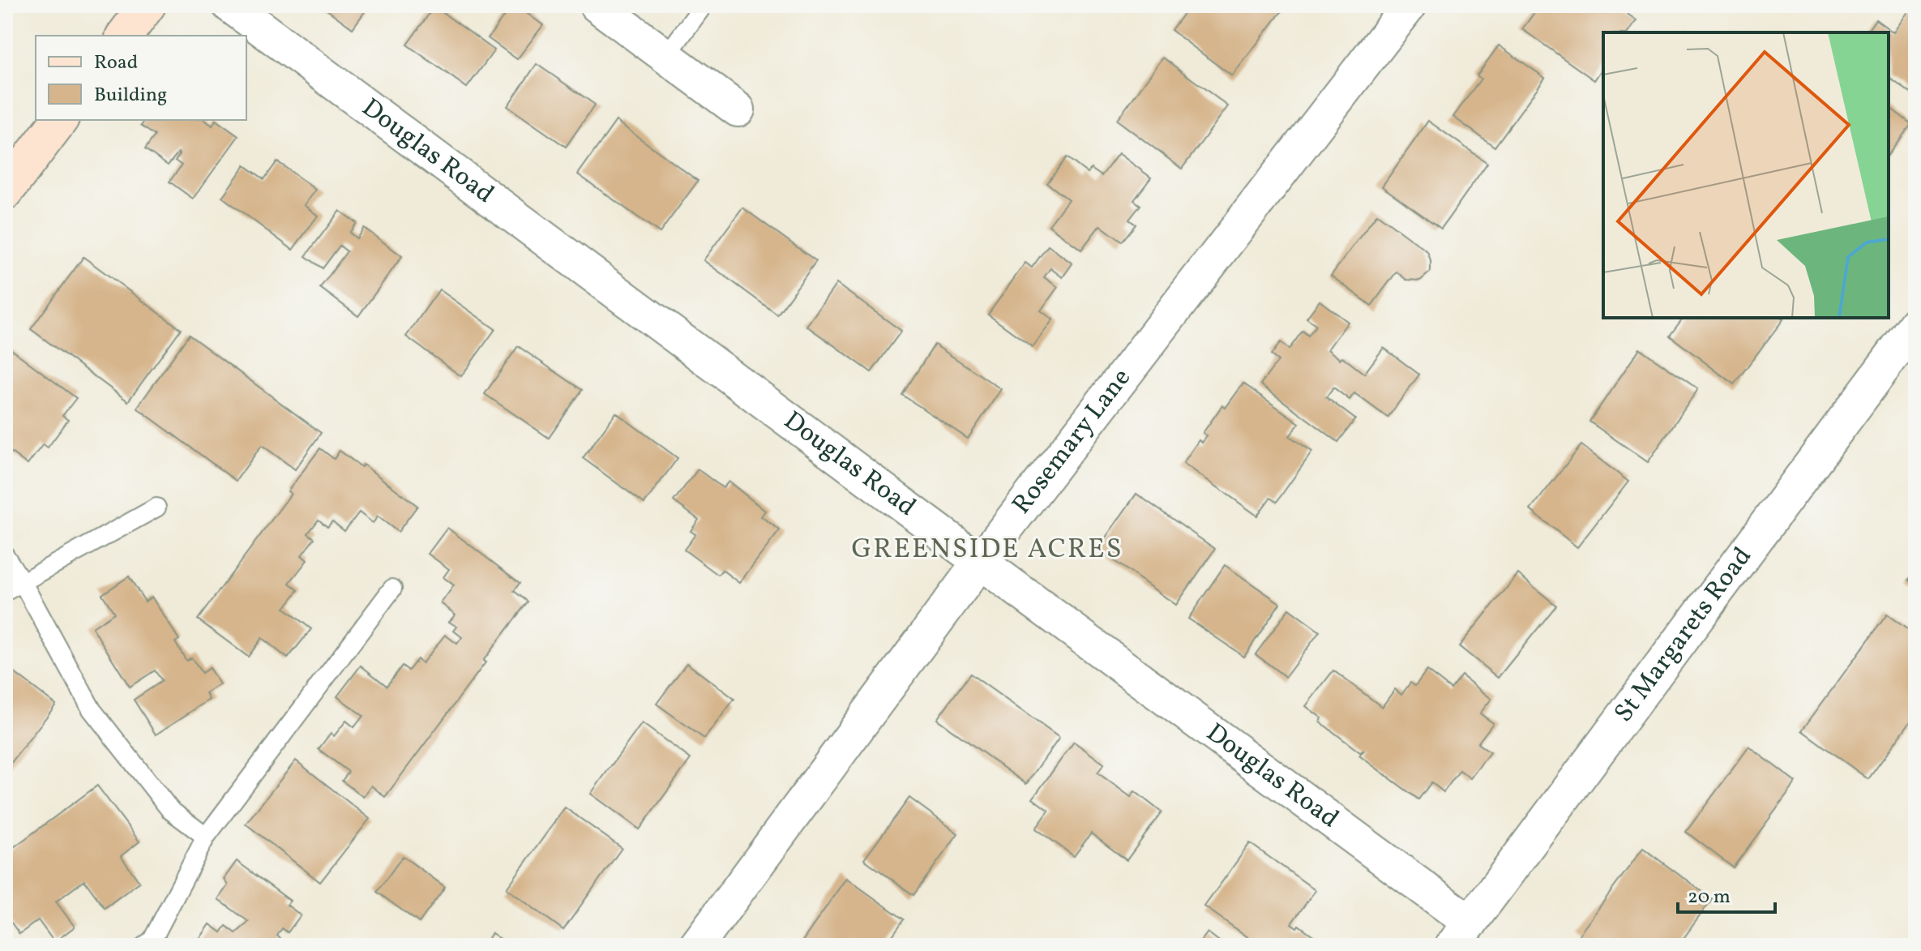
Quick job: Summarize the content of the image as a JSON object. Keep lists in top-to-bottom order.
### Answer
{
  "streets": {
    "street": ["Douglas Road", "Rosemary Lane", "St Margarets Road"]
  },
  "crossings": [
    ["Douglas Road", "Rosemary Lane"],
    ["Douglas Road", "St Margarets Road"]
  ],
  "districts": ["GREENSIDE ACRES"],
  "legend": ["Road", "Building"],
  "scale_bar": "20 m"
}
